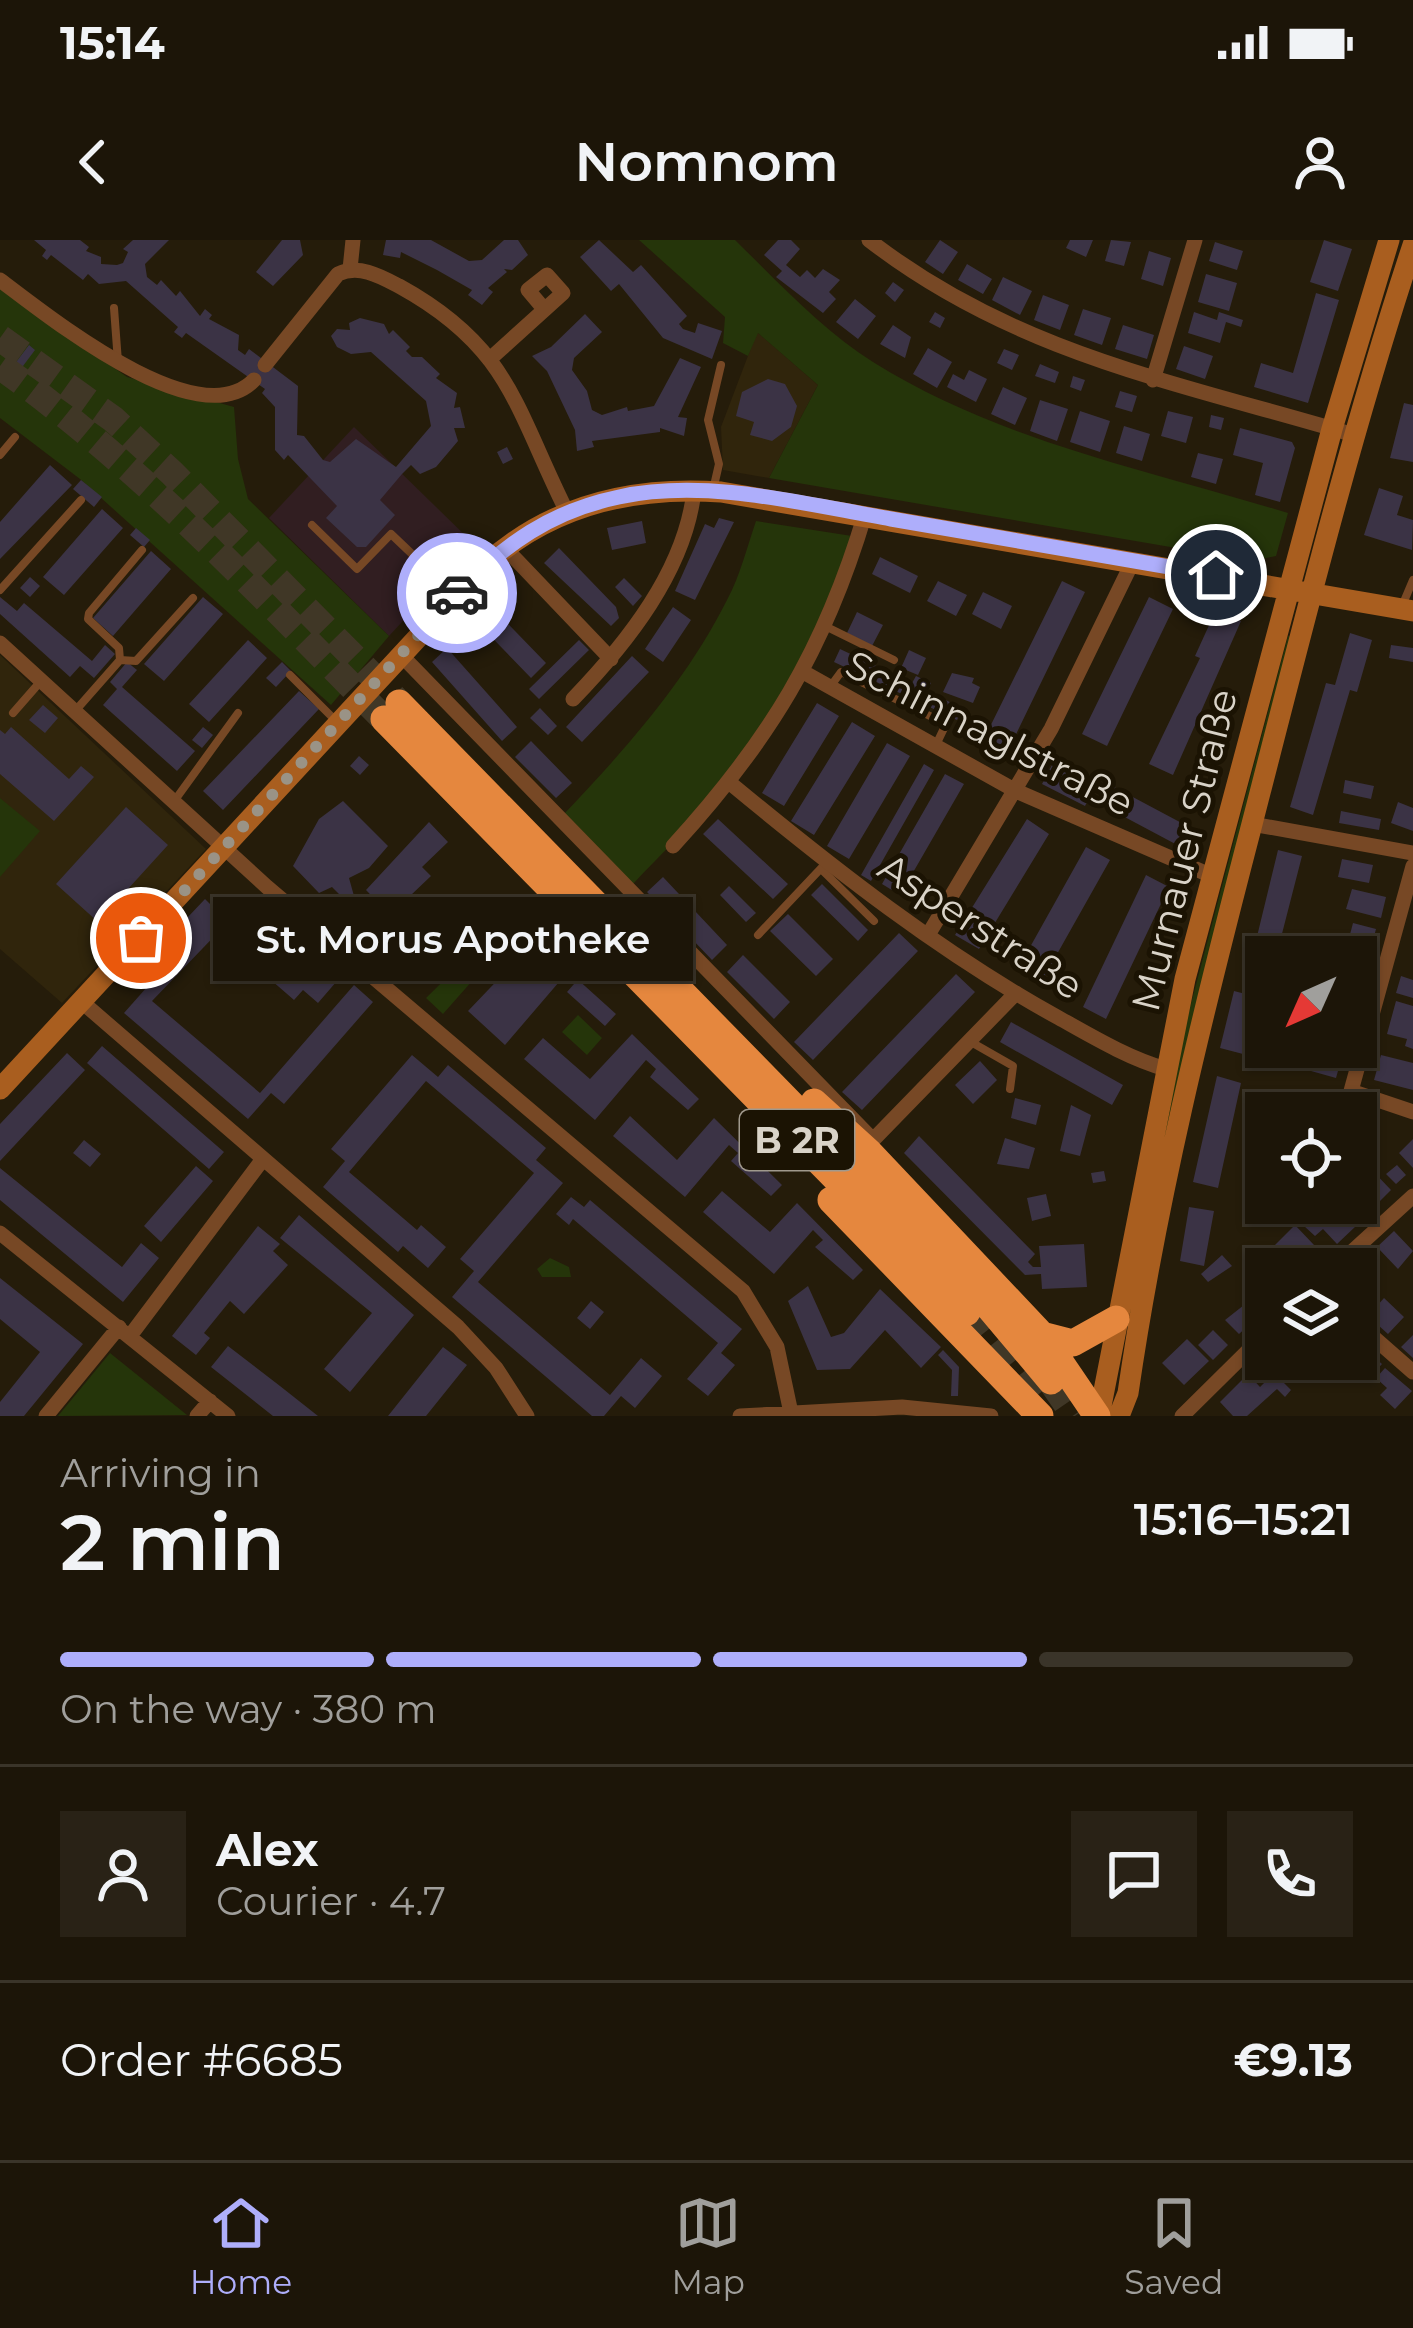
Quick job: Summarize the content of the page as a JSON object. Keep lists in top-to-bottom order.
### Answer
{
  "streets": {
    "highway": ["B 2R"],
    "main road": ["Murnauer Straße"],
    "street": ["Schinnaglstraße", "Asperstraße"]
  },
  "crossings": [
    ["Schinnaglstraße", "Murnauer Straße"],
    ["Murnauer Straße", "Asperstraße"]
  ],
  "places": ["St. Morus Apotheke"],
  "north": "bottom left",
  "page": {
    "status": "15:14",
    "header": "Nomnom",
    "bubble": "St. Morus Apotheke",
    "heading": ["2 min", "Arriving in", "15:16–15:21"],
    "panel": [
      "Alex",
      "Courier · 4.7",
      "Order #6685",
      "€9.13"
    ],
    "bar": "On the way · 380 m",
    "tabs": ["Home", "Map", "Saved"]
  }
}
